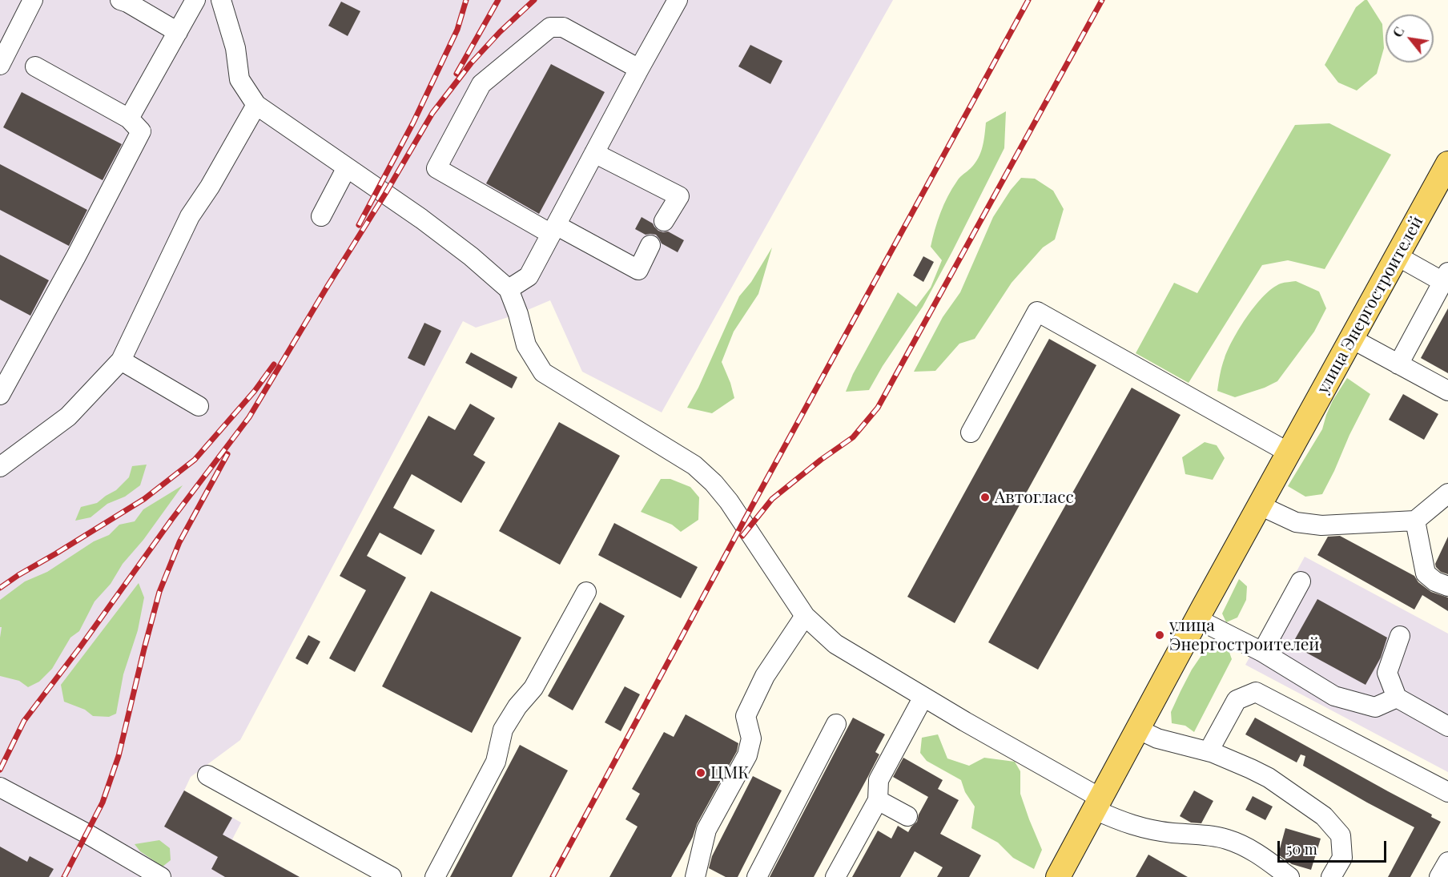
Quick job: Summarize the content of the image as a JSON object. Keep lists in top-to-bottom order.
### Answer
{
  "streets": {
    "main road": ["улица Энергостроителей"]
  },
  "places": ["Автогласс", "улица Энергостроителей", "ЦМК"],
  "scale_bar": "50 m",
  "north": "top left"
}
